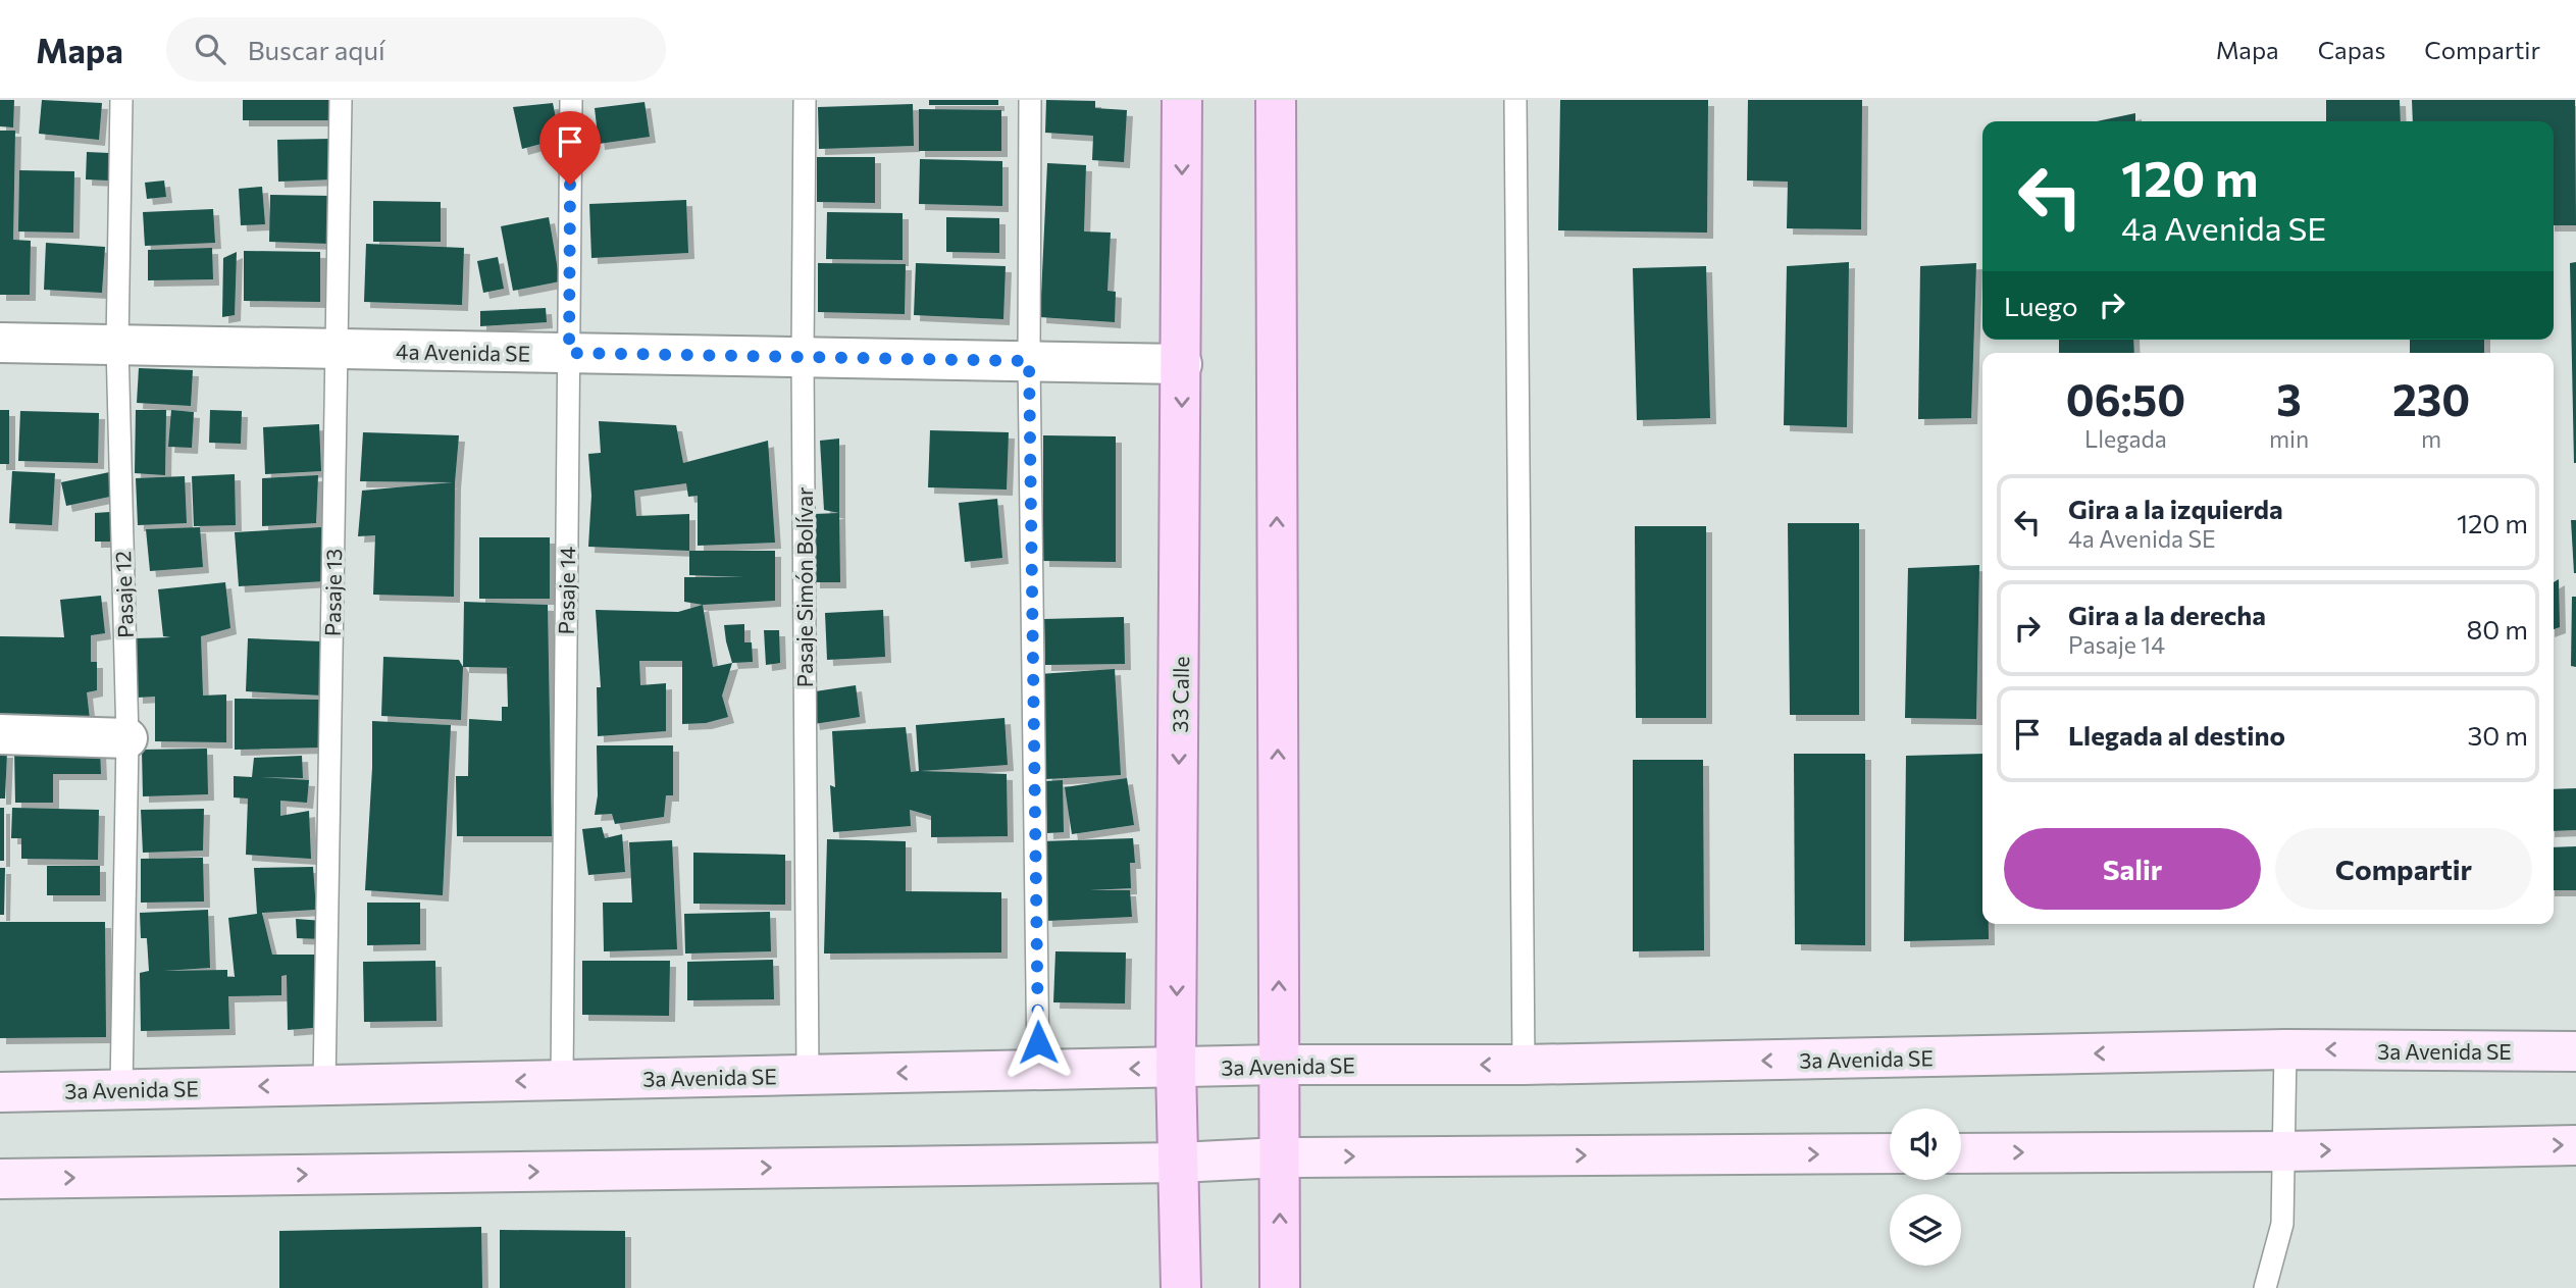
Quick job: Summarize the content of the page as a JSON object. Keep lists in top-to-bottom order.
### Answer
{
  "streets": {
    "main road": ["33 Calle", "3a Avenida SE"],
    "street": ["4a Avenida SE"],
    "lane": [
      "Pasaje Simón Bolívar",
      "Pasaje 14",
      "Pasaje 13",
      "Pasaje 12"
    ]
  },
  "crossings": [
    ["4a Avenida SE", "Pasaje Simón Bolívar"],
    ["4a Avenida SE", "Pasaje 14"],
    ["4a Avenida SE", "Pasaje 13"],
    ["4a Avenida SE", "Pasaje 12"],
    ["4a Avenida SE", "33 Calle"],
    ["Pasaje Simón Bolívar", "3a Avenida SE"],
    ["Pasaje 14", "3a Avenida SE"],
    ["Pasaje 13", "3a Avenida SE"],
    ["Pasaje 12", "3a Avenida SE"],
    ["33 Calle", "3a Avenida SE"]
  ],
  "page": {
    "header": "Mapa",
    "search": "Buscar aquí",
    "nav": ["Mapa", "Capas", "Compartir"],
    "turn": ["120 m", "4a Avenida SE"],
    "then": "Luego",
    "eta": [
      "06:50",
      "Llegada",
      "3",
      "min",
      "230",
      "m"
    ],
    "list": [
      {
        "name": "Gira a la izquierda",
        "note": "4a Avenida SE",
        "value": "120 m"
      },
      {
        "name": "Gira a la derecha",
        "note": "Pasaje 14",
        "value": "80 m"
      },
      {
        "name": "Llegada al destino",
        "value": "30 m"
      }
    ],
    "buttons": ["Salir", "Compartir"]
  }
}
